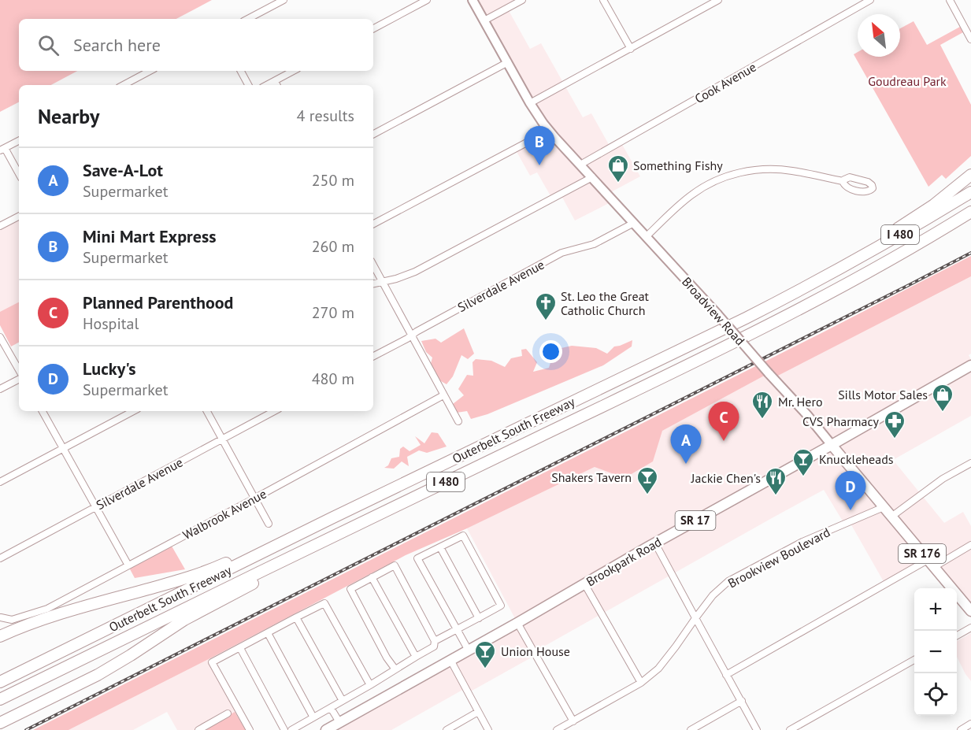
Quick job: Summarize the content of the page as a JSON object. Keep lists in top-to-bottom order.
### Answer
{
  "streets": {
    "highway": ["I 480", "Outerbelt South Freeway"],
    "main road": [
      "Broadview Road",
      "SR 17",
      "SR 176",
      "Brookpark Road"
    ],
    "street": [
      "Cook Avenue",
      "Silverdale Avenue",
      "Walbrook Avenue",
      "Brookview Boulevard"
    ]
  },
  "crossings": [
    ["Cook Avenue", "Broadview Road"],
    ["Silverdale Avenue", "Broadview Road"],
    ["Broadview Road", "Brookview Boulevard"],
    ["Broadview Road", "Brookpark Road"]
  ],
  "parks": ["Goudreau Park"],
  "places": {
    "shop": ["Something Fishy", "Sills Motor Sales"],
    "church": ["St. Leo the Great Catholic Church"],
    "restaurant": ["Mr. Hero", "Jackie Chen's"],
    "pharmacy": ["CVS Pharmacy"],
    "bar": ["Knuckleheads", "Shakers Tavern", "Union House"]
  },
  "north": "top left",
  "page": {
    "search": "Search here",
    "heading": ["Nearby", "4 results"],
    "pins": [
      "B",
      "C",
      "A",
      "D"
    ],
    "list": [
      {
        "mark": "A",
        "name": "Save-A-Lot",
        "note": "Supermarket",
        "value": "250 m"
      },
      {
        "mark": "B",
        "name": "Mini Mart Express",
        "note": "Supermarket",
        "value": "260 m"
      },
      {
        "mark": "C",
        "name": "Planned Parenthood",
        "note": "Hospital",
        "value": "270 m"
      },
      {
        "mark": "D",
        "name": "Lucky's",
        "note": "Supermarket",
        "value": "480 m"
      }
    ],
    "map_buttons": ["+", "−"]
  }
}
